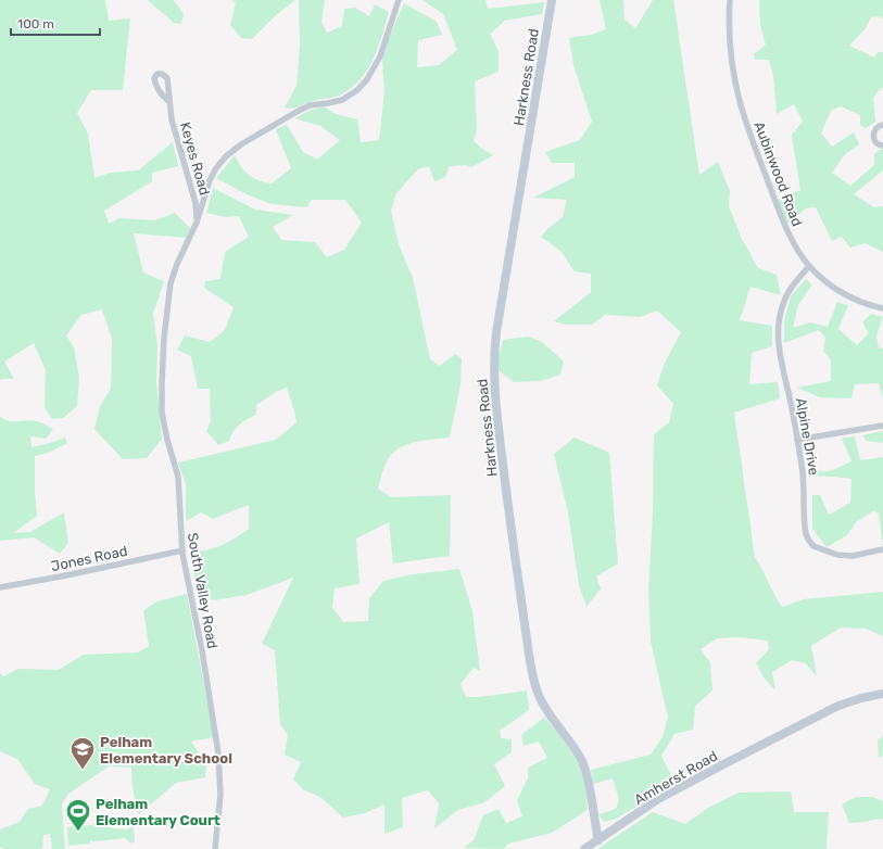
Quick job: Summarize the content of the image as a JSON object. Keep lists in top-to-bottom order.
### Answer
{
  "streets": {
    "main road": ["Harkness Road", "Amherst Road"],
    "street": [
      "Keyes Road",
      "Aubinwood Road",
      "Alpine Drive",
      "Jones Road",
      "South Valley Road"
    ]
  },
  "crossings": [
    ["Harkness Road", "Amherst Road"],
    ["Keyes Road", "South Valley Road"],
    ["Aubinwood Road", "Alpine Drive"],
    ["Jones Road", "South Valley Road"]
  ],
  "places": {
    "school or university": ["Pelham Elementary School"],
    "sports": ["Pelham Elementary Court"]
  },
  "scale_bar": "100 m"
}
